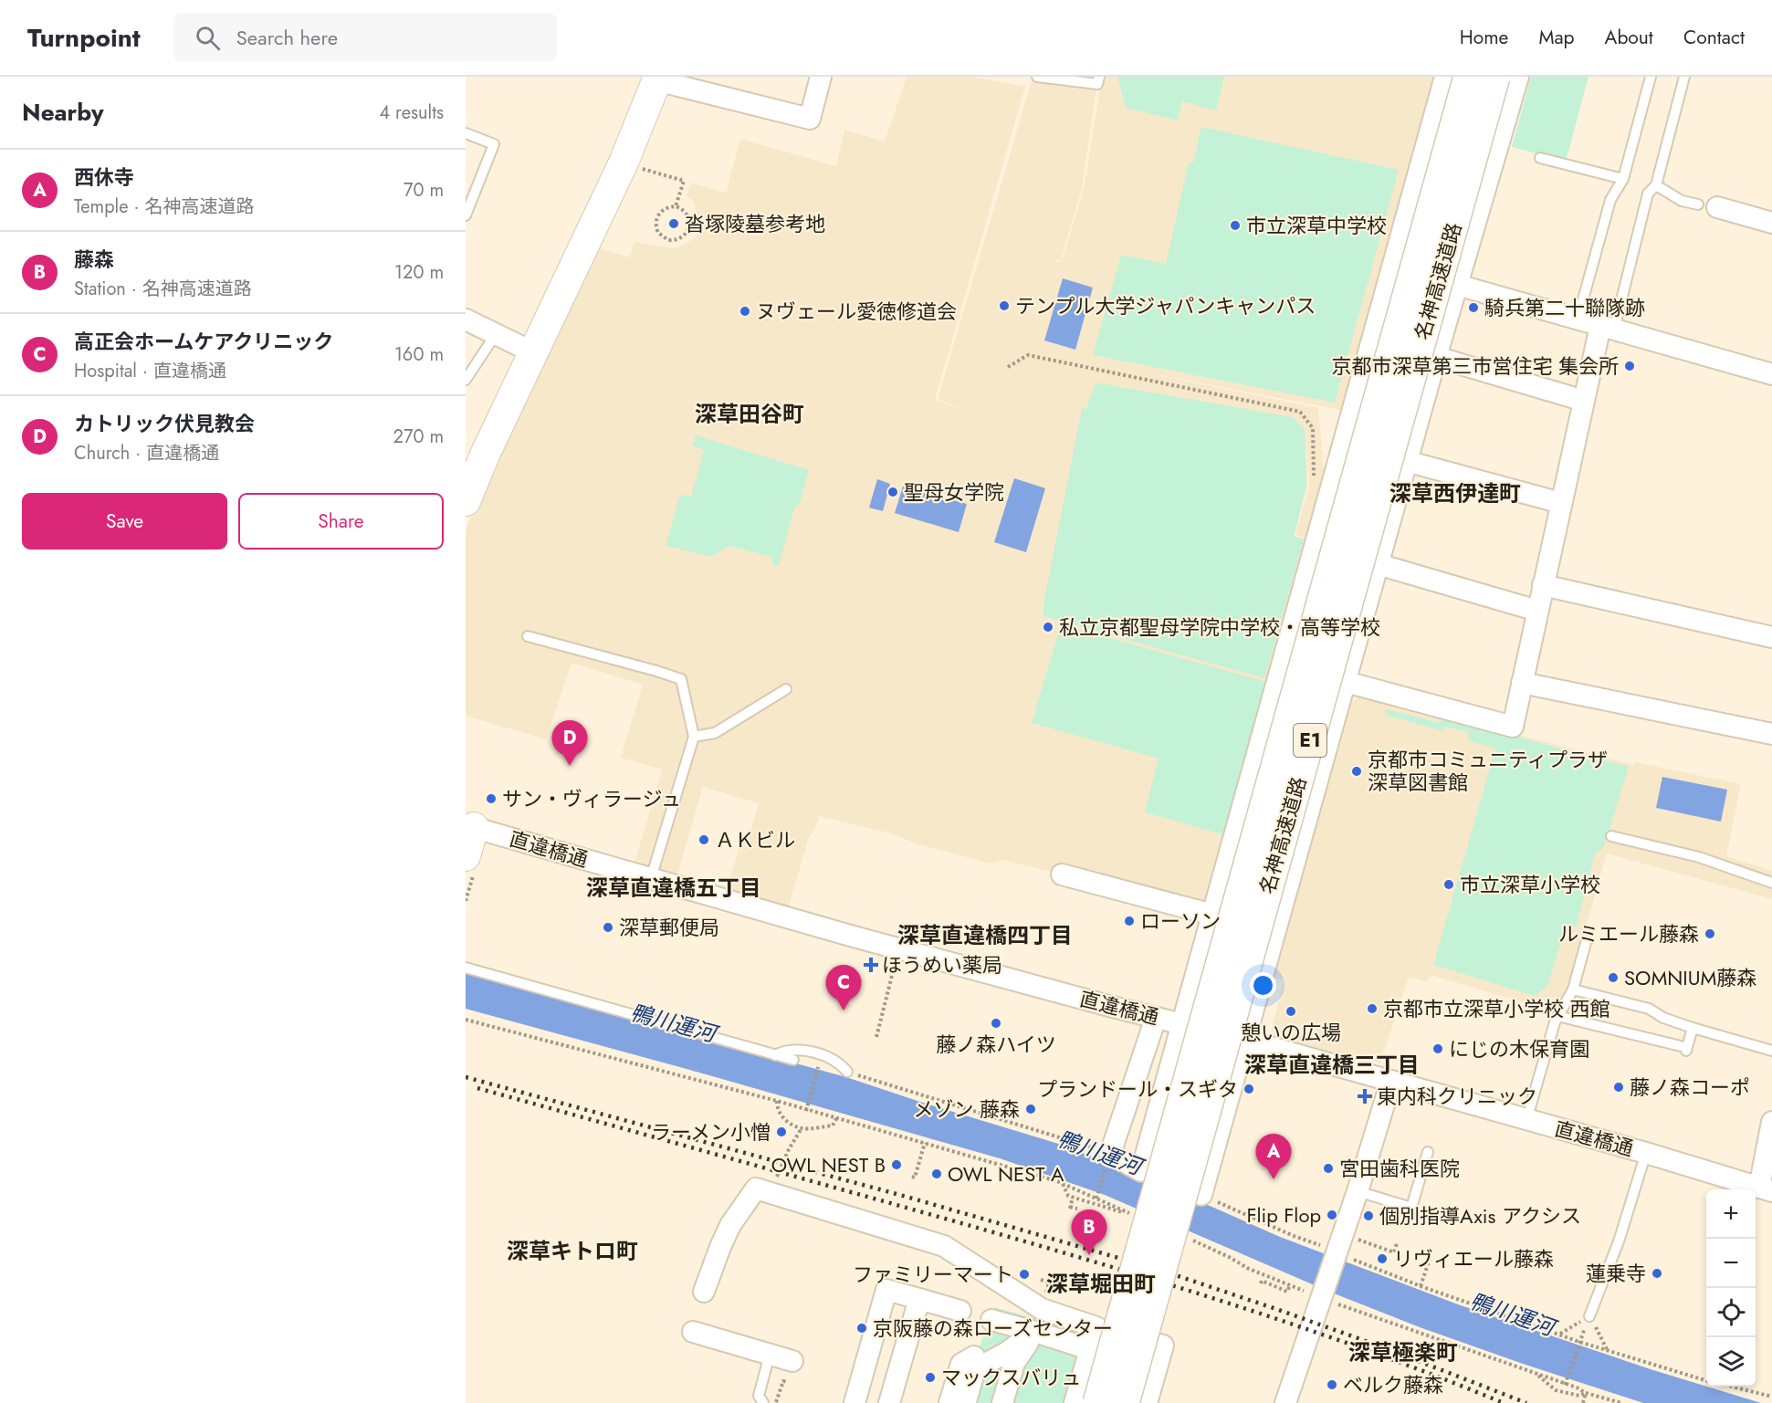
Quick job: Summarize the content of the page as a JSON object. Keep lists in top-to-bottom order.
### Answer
{
  "streets": {
    "highway": ["名神高速道路", "E1"],
    "street": ["直違橋通"]
  },
  "districts": [
    "深草田谷町",
    "深草西伊達町",
    "深草直違橋五丁目",
    "深草直違橋四丁目",
    "深草直違橋三丁目",
    "深草キトロ町",
    "深草堀田町",
    "深草極楽町"
  ],
  "water": ["鴨川運河"],
  "places": {
    "other": [
      "沓塚陵墓参考地",
      "市立深草中学校",
      "テンプル大学ジャパンキャンパス",
      "騎兵第二十聯隊跡",
      "ヌヴェール愛徳修道会",
      "京都市深草第三市営住宅 集会所",
      "聖母女学院",
      "私立京都聖母学院中学校・高等学校",
      "京都市コミュニティプラザ 深草図書館",
      "サン・ヴィラージュ",
      "ＡＫビル",
      "市立深草小学校",
      "ローソン",
      "深草郵便局",
      "ルミエール藤森",
      "SOMNIUM藤森",
      "京都市立深草小学校 西館",
      "憩いの広場",
      "藤ノ森ハイツ",
      "にじの木保育園",
      "藤ノ森コーポ",
      "プランドール・スギタ",
      "メゾン 藤森",
      "ラーメン小憎",
      "OWL NEST B",
      "宮田歯科医院",
      "OWL NEST A",
      "Flip Flop",
      "個別指導Axis アクシス",
      "リヴィエール藤森",
      "蓮乗寺",
      "ファミリーマート",
      "京阪藤の森ローズセンター",
      "マックスバリュ",
      "ベルク藤森"
    ],
    "health": ["ほうめい薬局", "東内科クリニック"]
  },
  "page": {
    "header": "Turnpoint",
    "search": "Search here",
    "nav": [
      "Home",
      "Map",
      "About",
      "Contact"
    ],
    "heading": ["Nearby", "4 results"],
    "list": [
      {
        "mark": "A",
        "name": "西休寺",
        "note": "Temple · 名神高速道路",
        "value": "70 m"
      },
      {
        "mark": "B",
        "name": "藤森",
        "note": "Station · 名神高速道路",
        "value": "120 m"
      },
      {
        "mark": "C",
        "name": "高正会ホームケアクリニック",
        "note": "Hospital · 直違橋通",
        "value": "160 m"
      },
      {
        "mark": "D",
        "name": "カトリック伏見教会",
        "note": "Church · 直違橋通",
        "value": "270 m"
      }
    ],
    "buttons": ["Save", "Share"],
    "pins": [
      "D",
      "C",
      "A",
      "B"
    ],
    "map_buttons": ["+", "−"]
  }
}
